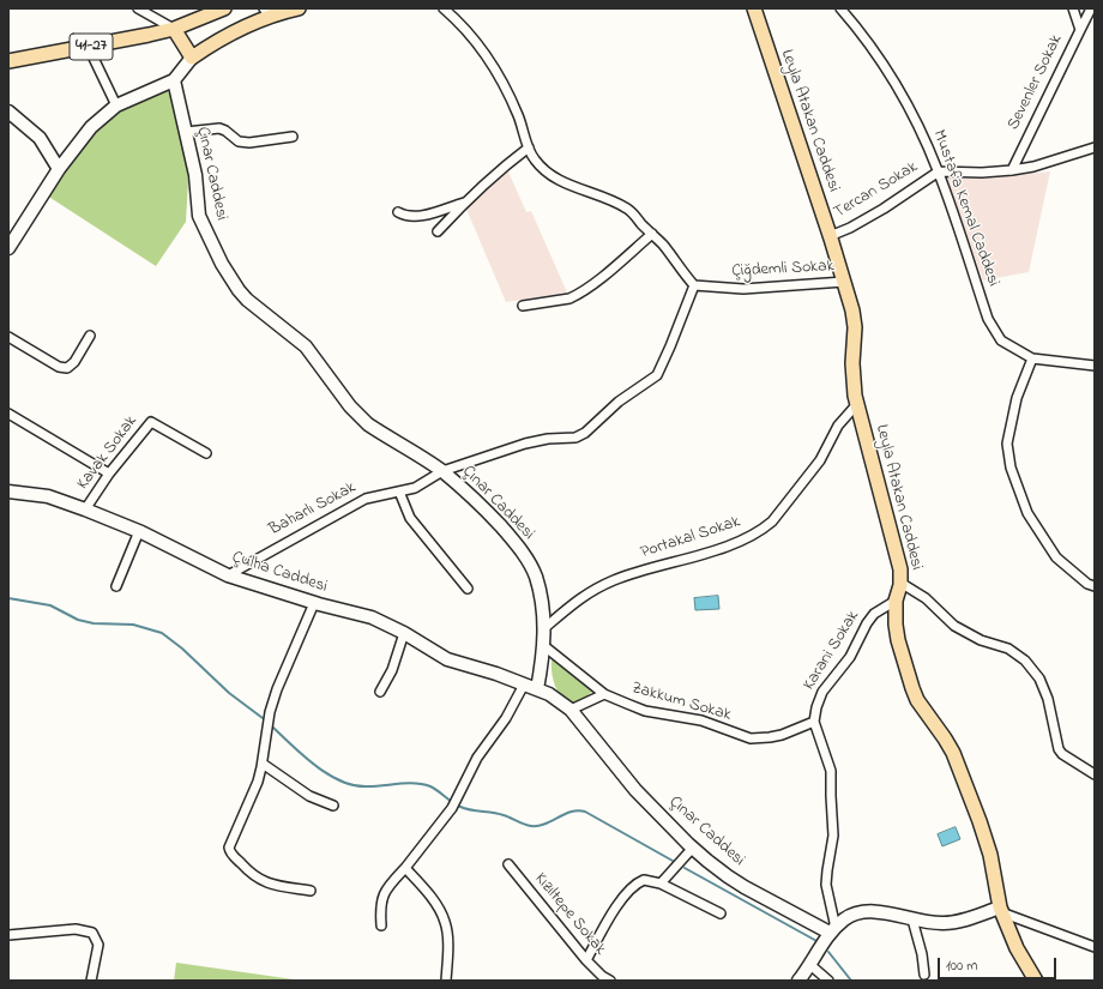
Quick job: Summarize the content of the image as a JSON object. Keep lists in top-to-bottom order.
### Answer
{
  "streets": {
    "main road": ["41-27", "Leyla Atakan Caddesi"],
    "street": [
      "Sevenler Sokak",
      "Çınar Caddesi",
      "Tercan Sokak",
      "Mustafa Kemal Caddesi",
      "Çiğdemli Sokak",
      "Kavak Sokak",
      "Baharlı Sokak",
      "Portakal Sokak",
      "Çulha Caddesi",
      "Karani Sokak",
      "Zakkum Sokak",
      "Kızıltepe Sokak"
    ]
  },
  "crossings": [
    ["Leyla Atakan Caddesi", "Tercan Sokak"],
    ["Leyla Atakan Caddesi", "Çiğdemli Sokak"],
    ["Leyla Atakan Caddesi", "Portakal Sokak"],
    ["Leyla Atakan Caddesi", "Karani Sokak"],
    ["Çınar Caddesi", "Baharlı Sokak"],
    ["Çınar Caddesi", "Portakal Sokak"],
    ["Çınar Caddesi", "Çulha Caddesi"],
    ["Çınar Caddesi", "Zakkum Sokak"],
    ["Tercan Sokak", "Mustafa Kemal Caddesi"],
    ["Çiğdemli Sokak", "Baharlı Sokak"],
    ["Kavak Sokak", "Çulha Caddesi"],
    ["Baharlı Sokak", "Çulha Caddesi"],
    ["Karani Sokak", "Zakkum Sokak"]
  ],
  "scale_bar": "100 m"
}
